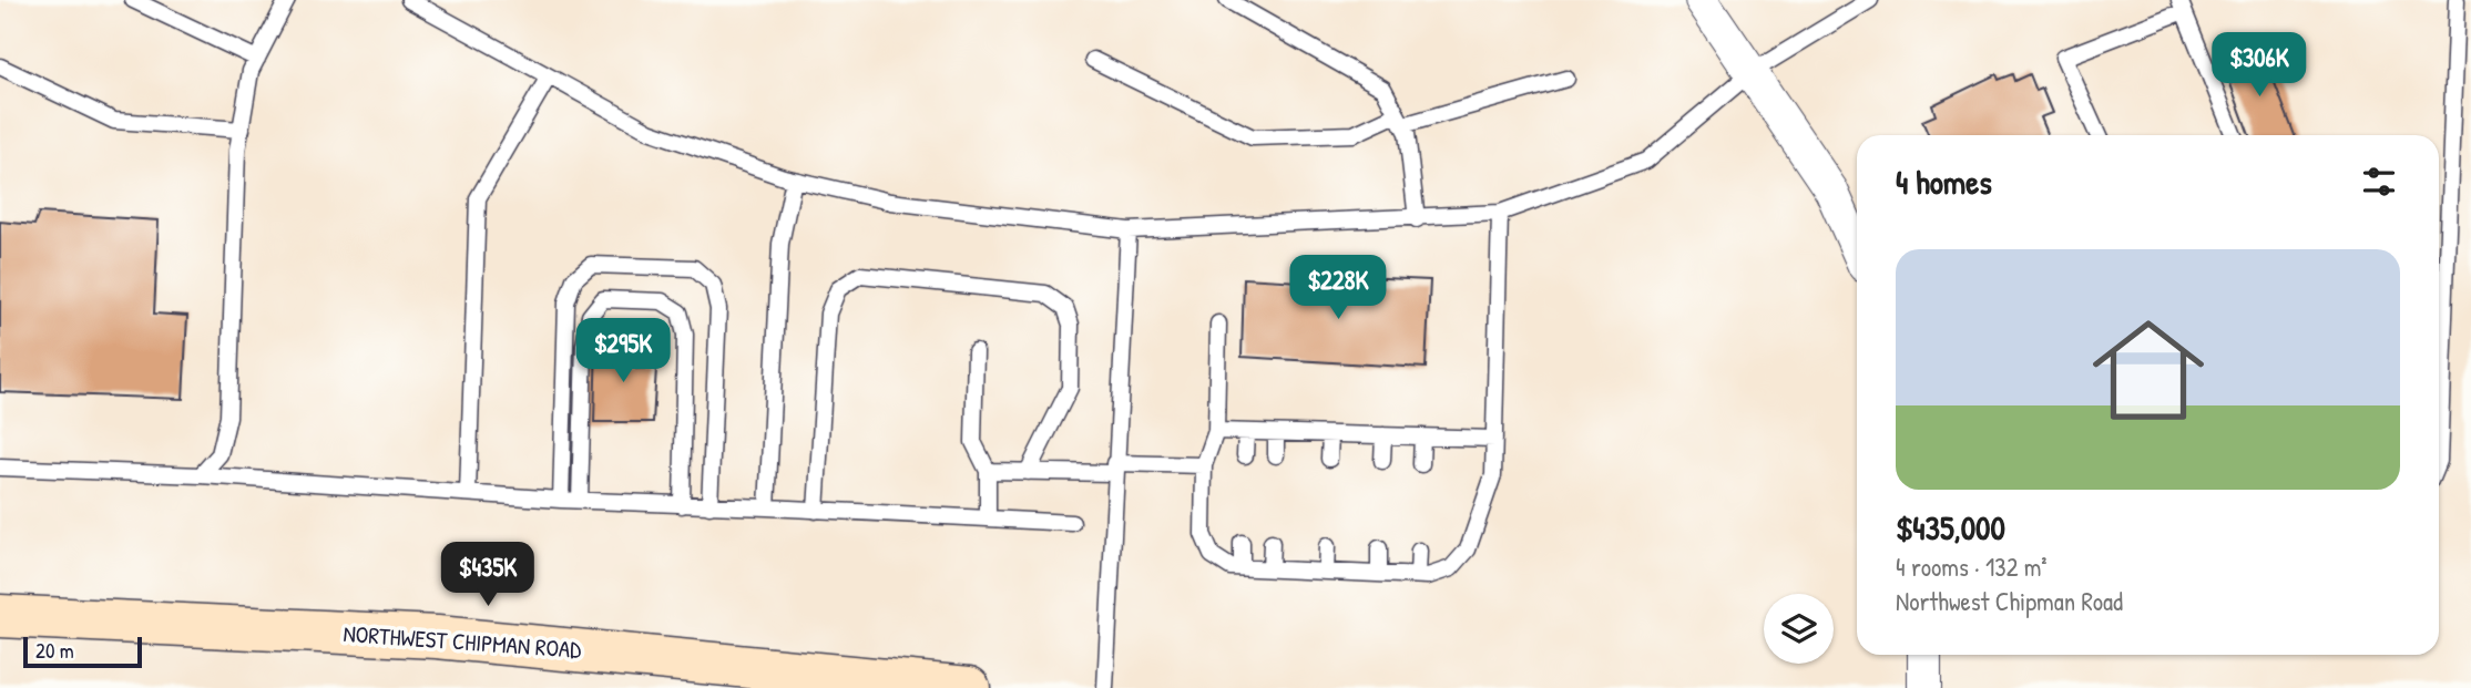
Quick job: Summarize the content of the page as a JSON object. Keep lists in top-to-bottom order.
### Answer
{
  "streets": {
    "main road": ["NORTHWEST CHIPMAN ROAD"]
  },
  "scale_bar": "20 m",
  "page": {
    "price": [
      "$306K",
      "$228K",
      "$295K",
      "$435K"
    ],
    "heading": "4 homes",
    "list": [
      {
        "name": "$435,000",
        "note": "4 rooms · 132 m² · Northwest Chipman Road"
      }
    ],
    "scale": "20 m"
  }
}
